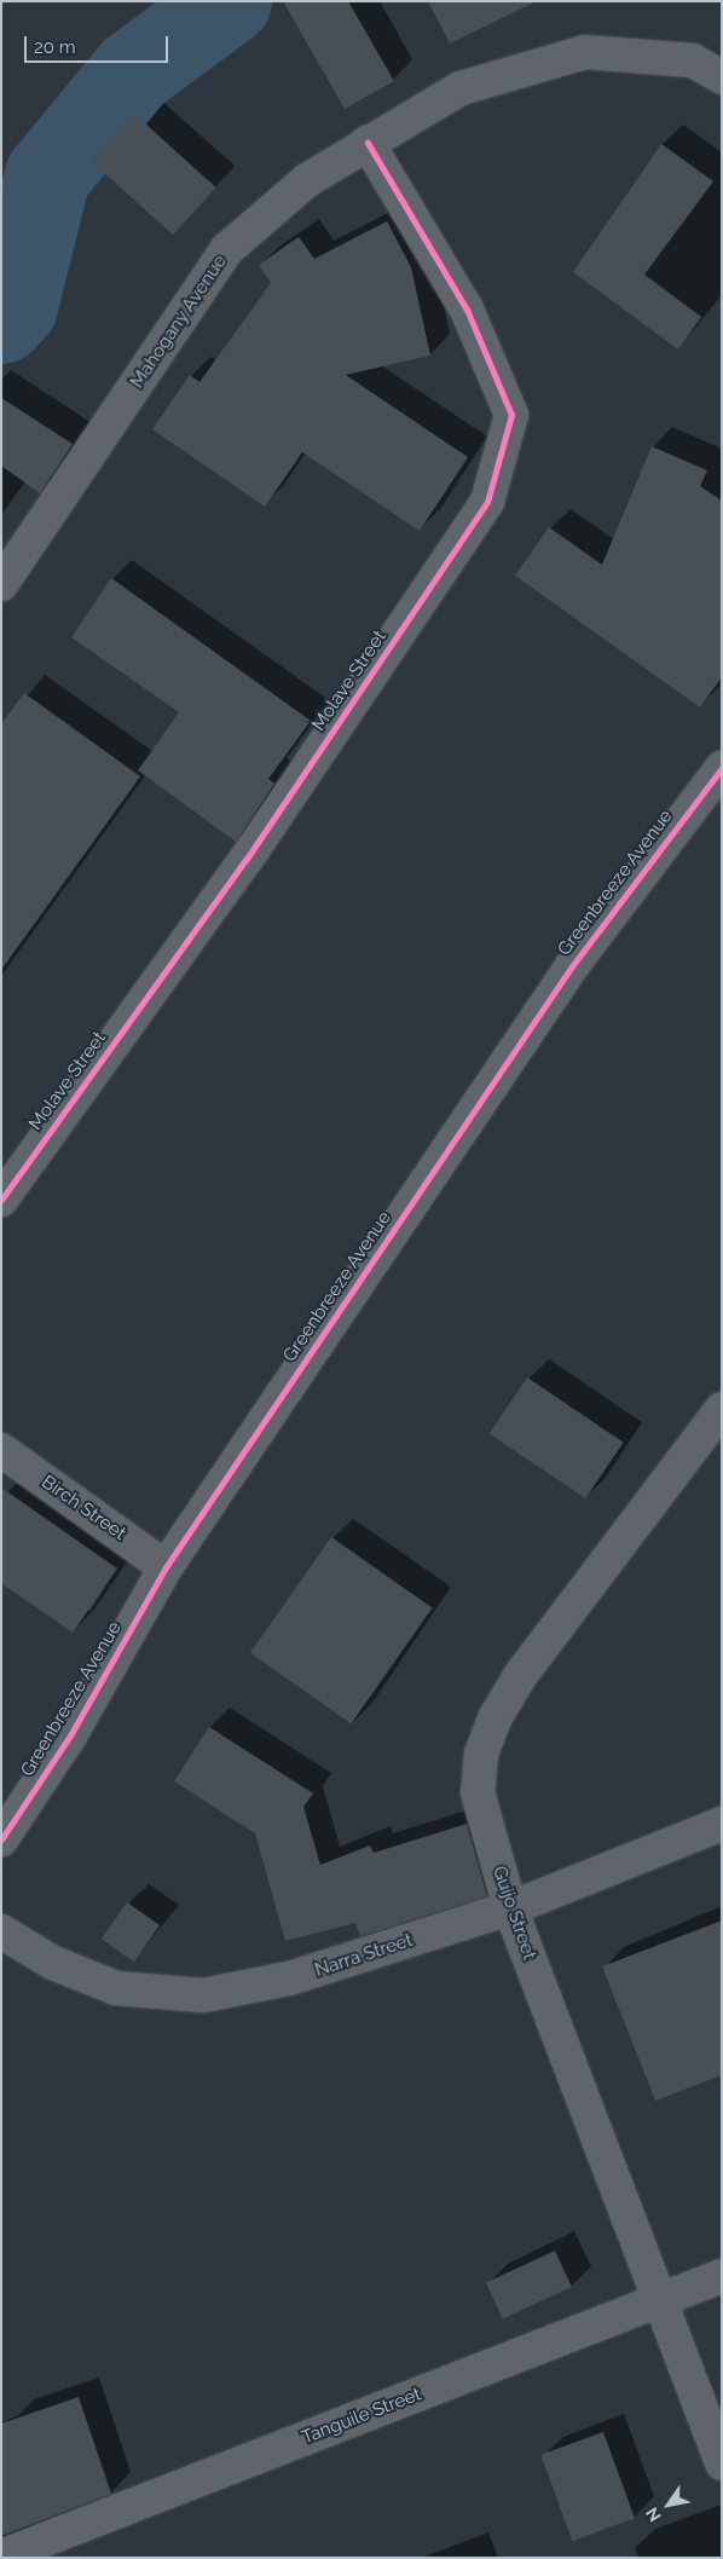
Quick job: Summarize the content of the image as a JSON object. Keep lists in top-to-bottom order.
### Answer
{
  "streets": {
    "street": [
      "Mahogany Avenue",
      "Molave Street",
      "Greenbreeze Avenue",
      "Birch Street",
      "Guijo Street",
      "Narra Street",
      "Tanguile Street"
    ]
  },
  "crossings": [
    ["Mahogany Avenue", "Molave Street"],
    ["Greenbreeze Avenue", "Birch Street"],
    ["Guijo Street", "Narra Street"],
    ["Guijo Street", "Tanguile Street"]
  ],
  "scale_bar": "20 m",
  "north": "bottom left"
}
